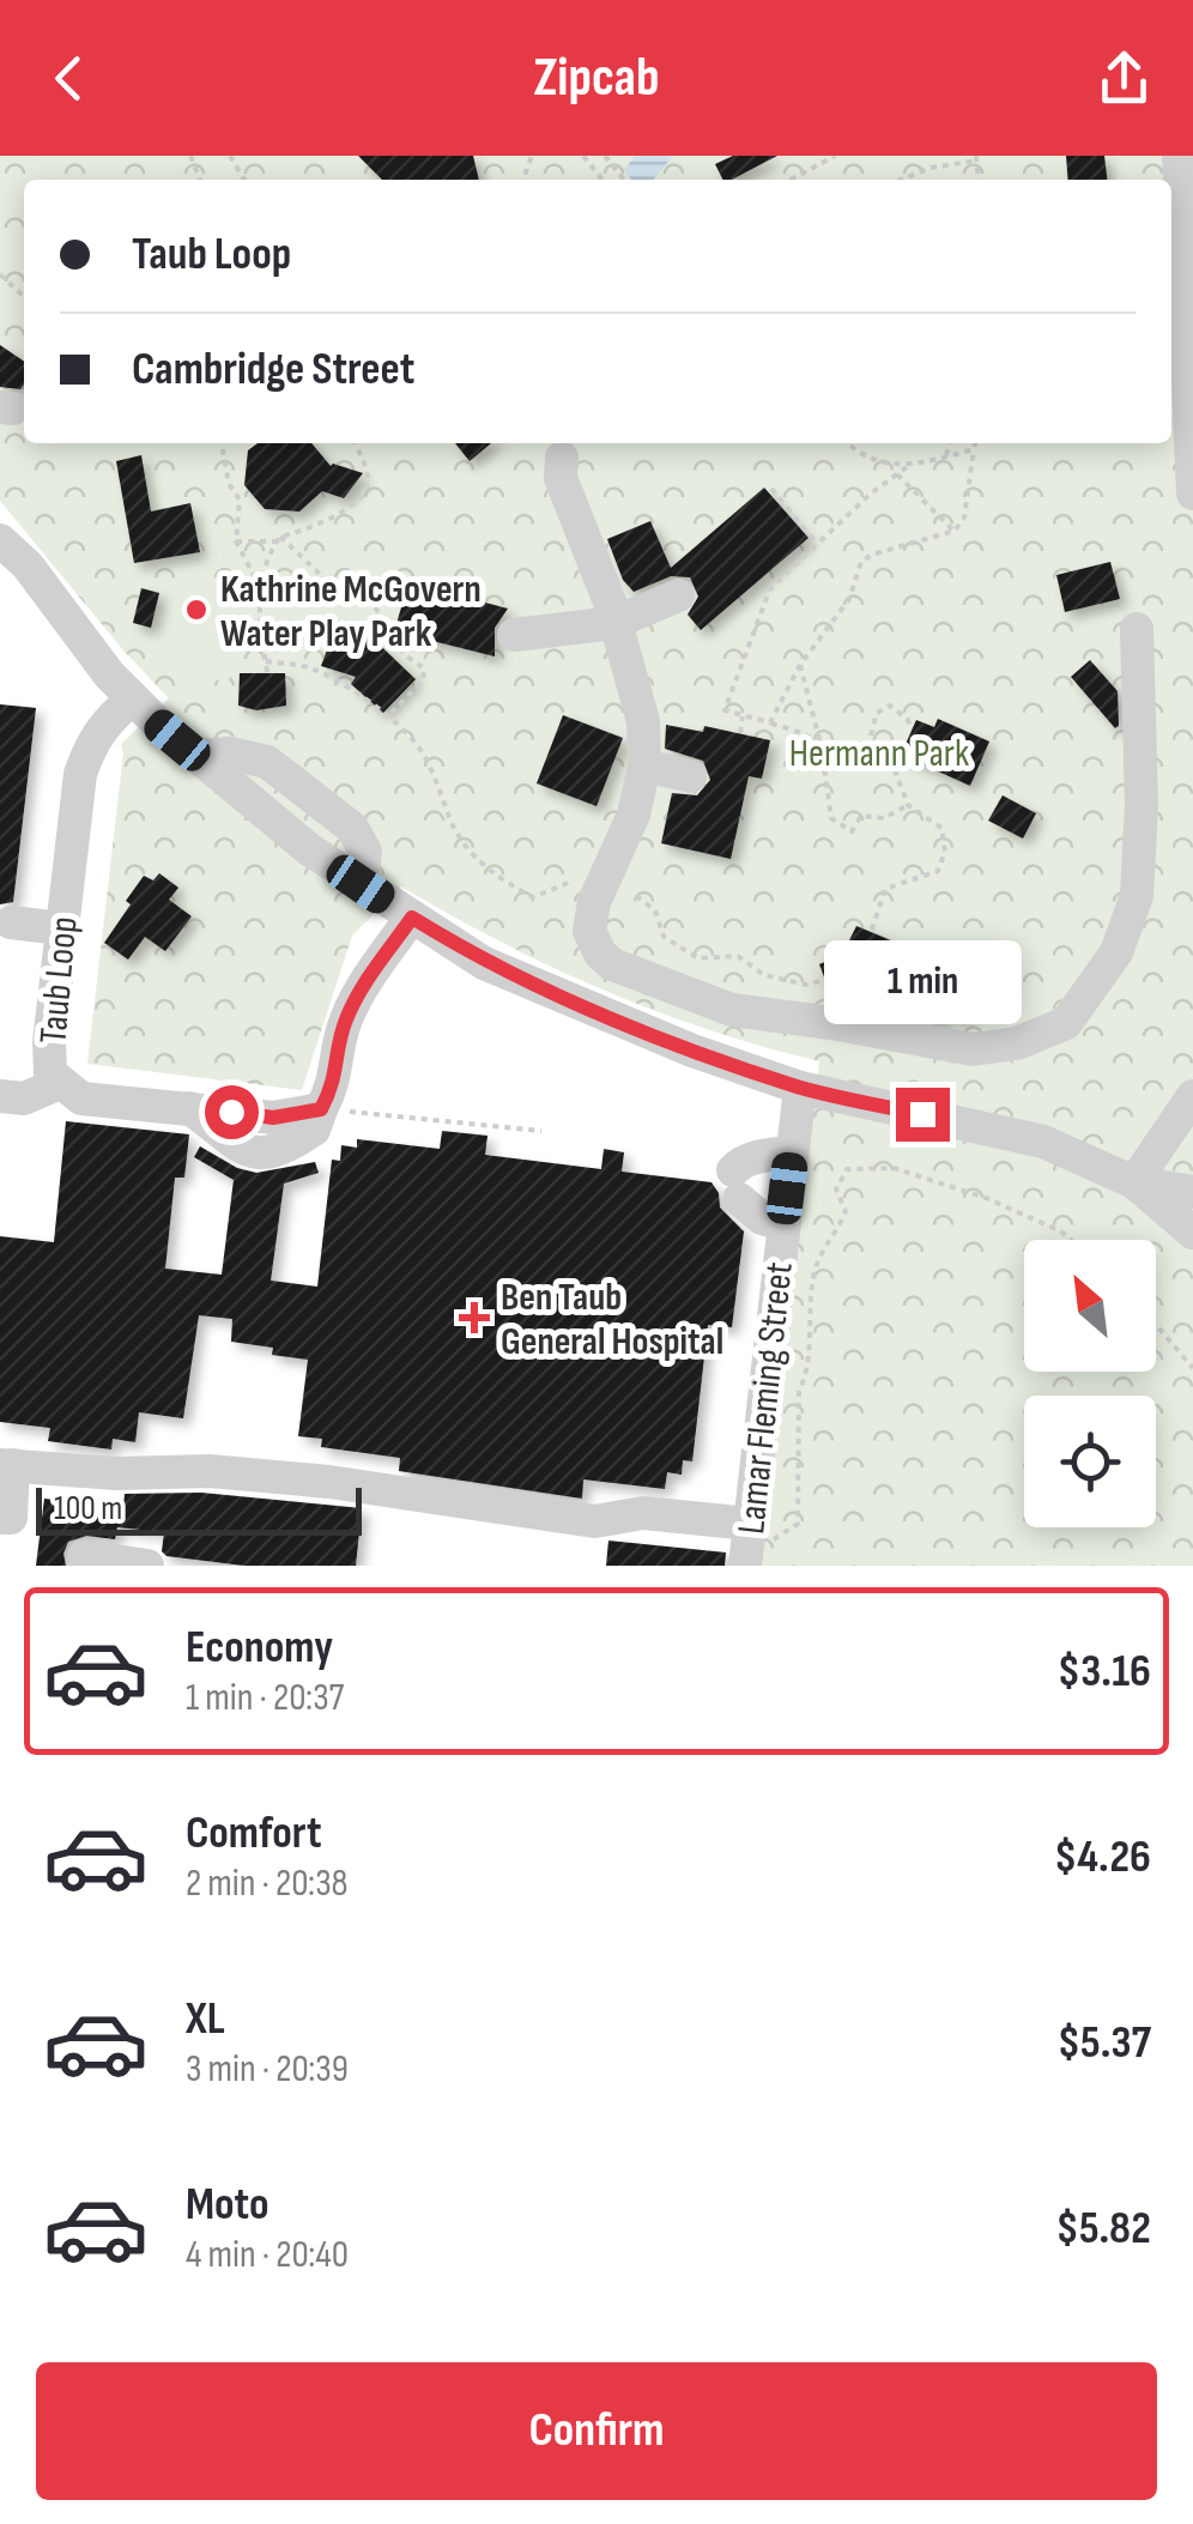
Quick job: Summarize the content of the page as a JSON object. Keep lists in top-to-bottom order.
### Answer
{
  "streets": {
    "street": ["Taub Loop", "Lamar Fleming Street"]
  },
  "parks": ["Hermann Park"],
  "places": {
    "other": ["Kathrine McGovern Water Play Park"],
    "health": ["Ben Taub General Hospital"]
  },
  "scale_bar": "100 m",
  "north": "top left",
  "page": {
    "header": "Zipcab",
    "banner": ["Taub Loop", "Cambridge Street"],
    "bubble": "1 min",
    "scale": "100 m",
    "list": [
      {
        "name": "Economy",
        "note": "1 min · 20:37",
        "value": "$3.16"
      },
      {
        "name": "Comfort",
        "note": "2 min · 20:38",
        "value": "$4.26"
      },
      {
        "name": "XL",
        "note": "3 min · 20:39",
        "value": "$5.37"
      },
      {
        "name": "Moto",
        "note": "4 min · 20:40",
        "value": "$5.82"
      }
    ],
    "buttons": "Confirm"
  }
}
